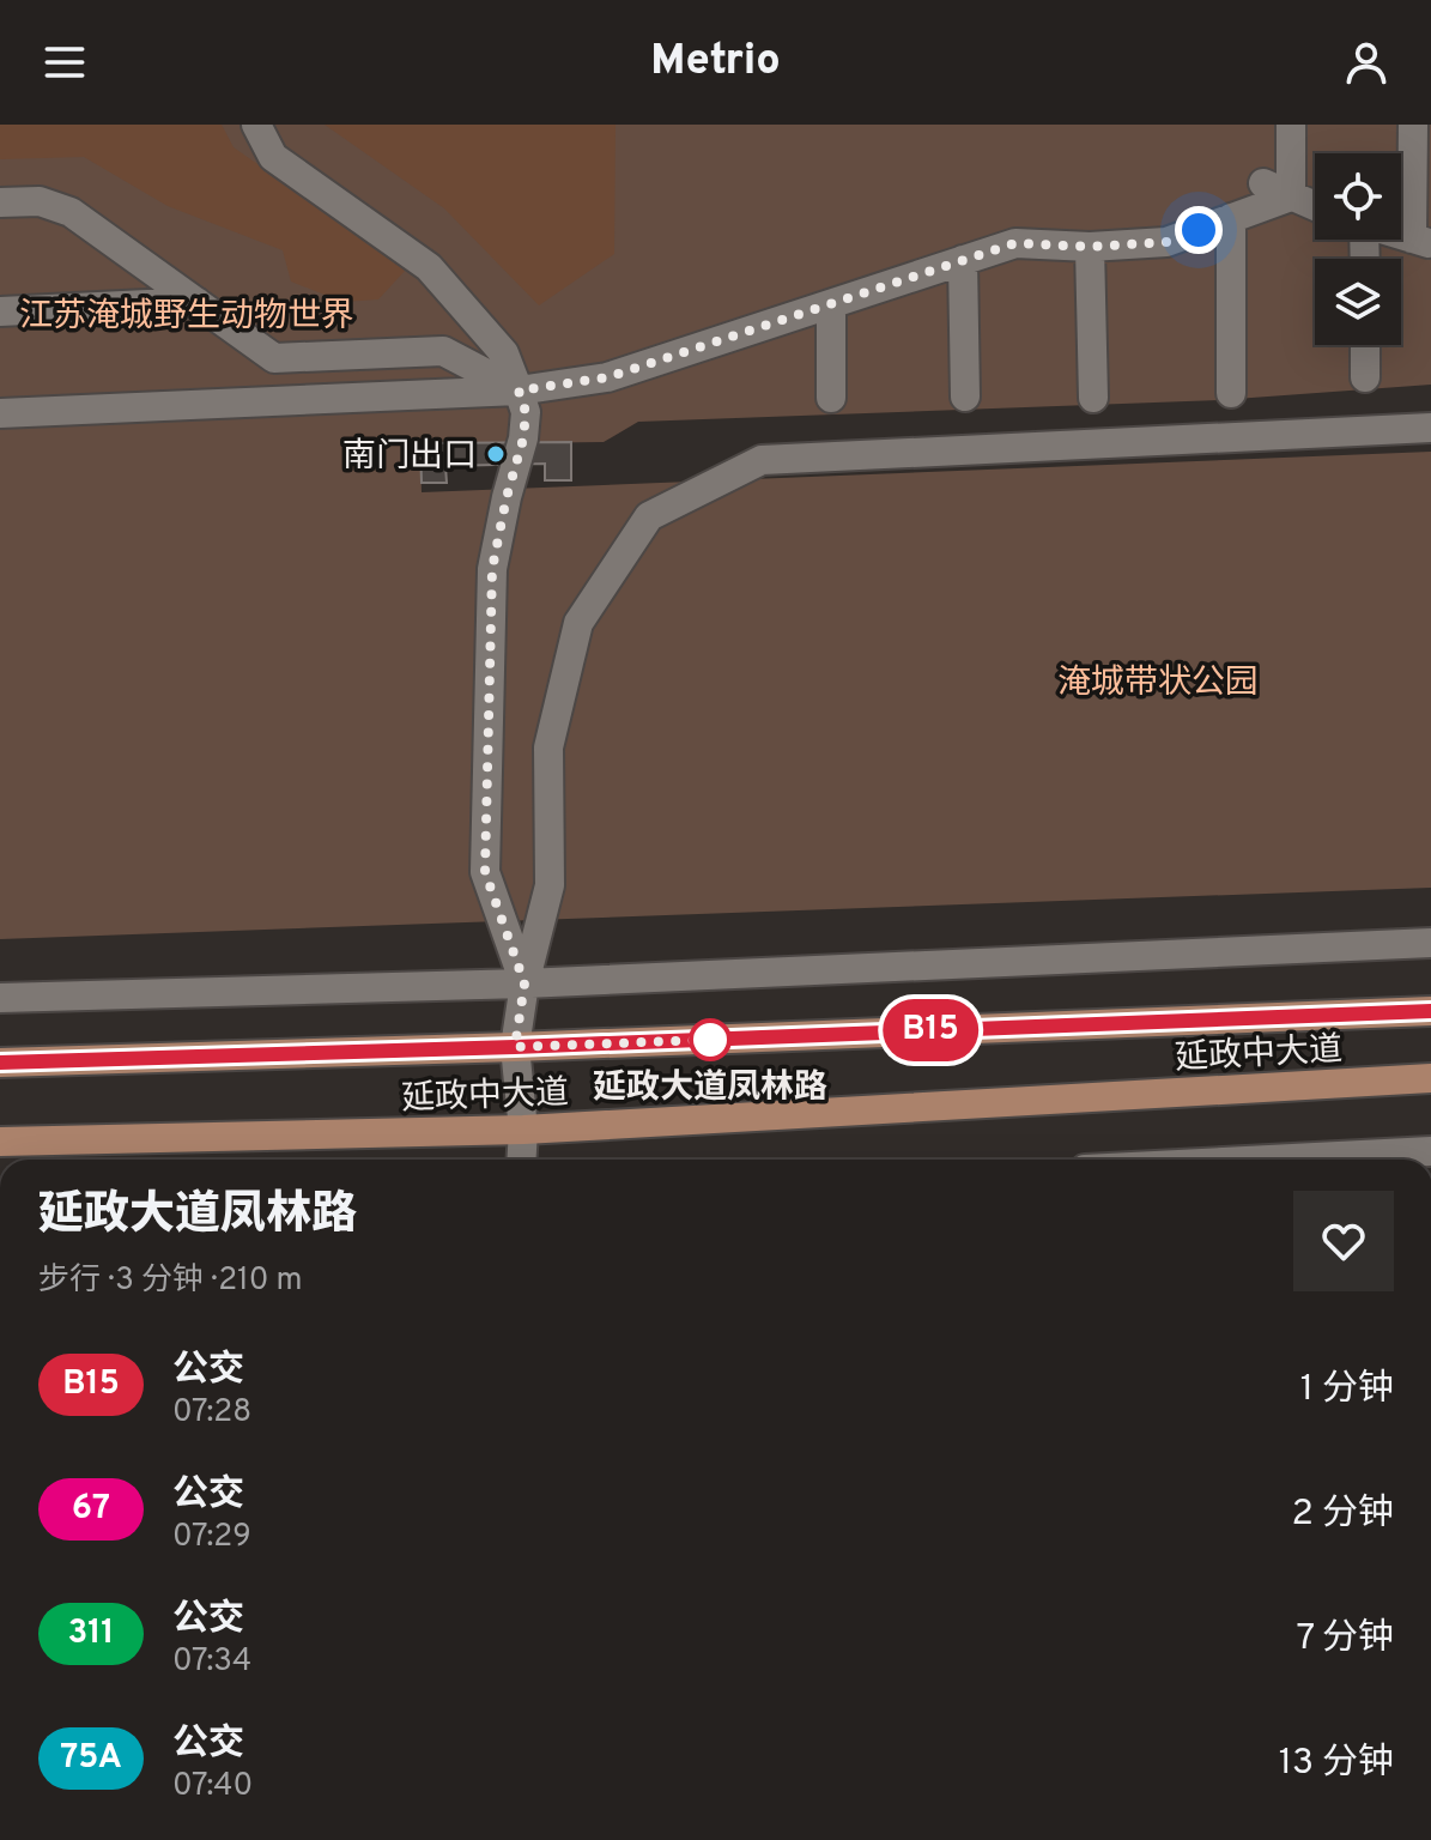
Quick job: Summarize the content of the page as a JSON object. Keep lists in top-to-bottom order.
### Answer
{
  "streets": {
    "main road": ["延政中大道"]
  },
  "parks": ["江苏淹城野生动物世界", "淹城带状公园"],
  "places": ["南门出口", "延政大道凤林路"],
  "lines": ["bus line B15"],
  "page": {
    "header": "Metrio",
    "on_map": "B15",
    "heading": ["延政大道凤林路", "步行 · 3 分钟 · 210 m"],
    "list": [
      {
        "mark": "B15",
        "name": "公交",
        "note": "07:28",
        "value": "1 分钟"
      },
      {
        "mark": "67",
        "name": "公交",
        "note": "07:29",
        "value": "2 分钟"
      },
      {
        "mark": "311",
        "name": "公交",
        "note": "07:34",
        "value": "7 分钟"
      },
      {
        "mark": "75A",
        "name": "公交",
        "note": "07:40",
        "value": "13 分钟"
      }
    ]
  }
}
